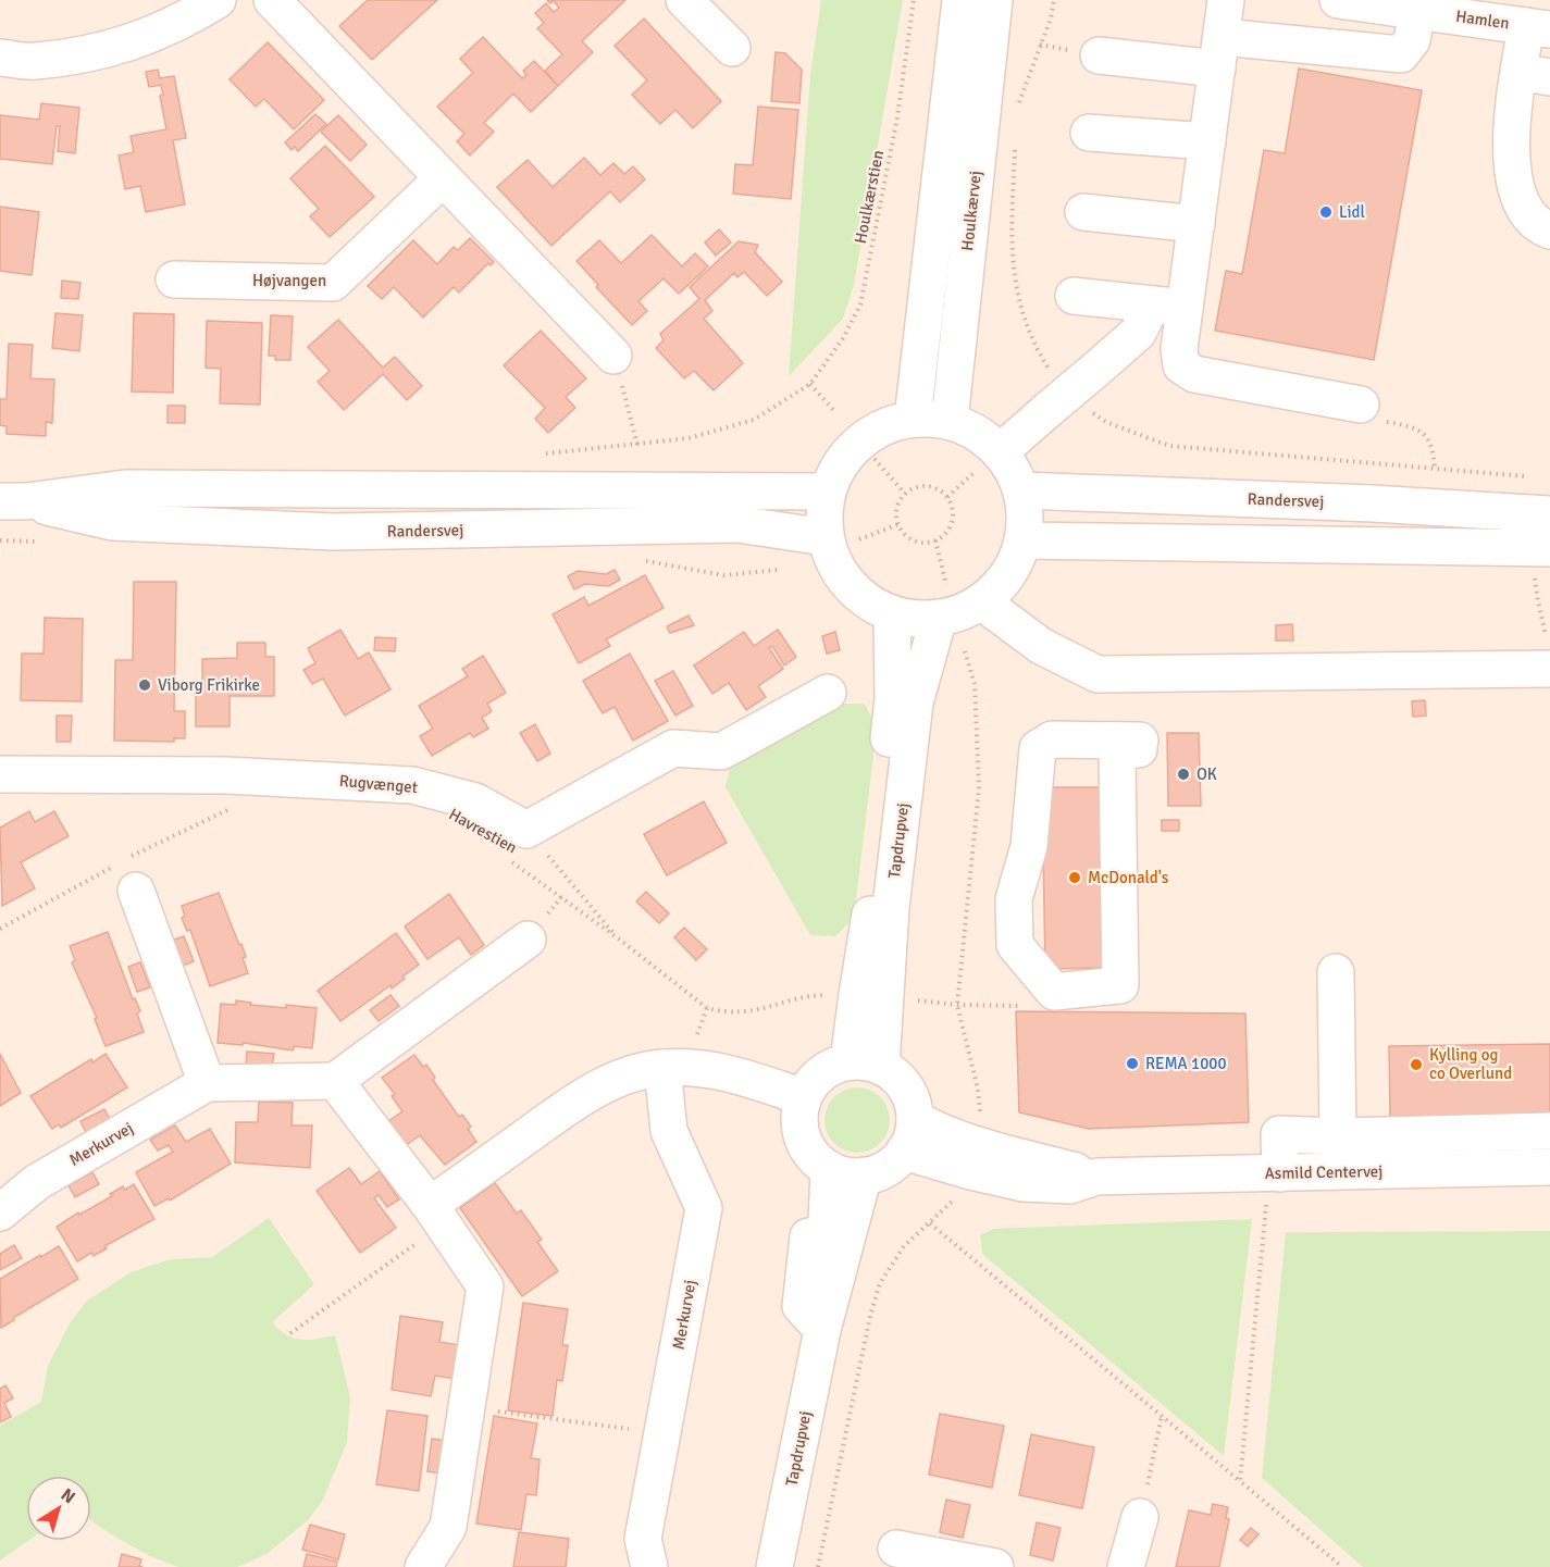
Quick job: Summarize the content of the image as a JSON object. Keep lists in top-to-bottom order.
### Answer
{
  "streets": {
    "street": [
      "Hamlen",
      "Houlkærvej",
      "Højvangen",
      "Randersvej",
      "Rugvænget",
      "Tapdrupvej",
      "Merkurvej",
      "Asmild Centervej"
    ],
    "path": ["Houlkærstien", "Havrestien"]
  },
  "crossings": [
    ["Rugvænget", "Havrestien"],
    ["Havrestien", "Tapdrupvej"],
    ["Tapdrupvej", "Asmild Centervej"]
  ],
  "places": [
    "Lidl",
    "Viborg Frikirke",
    "OK",
    "McDonald's",
    "REMA 1000",
    "Kylling og co Overlund"
  ],
  "north": "top right"
}
